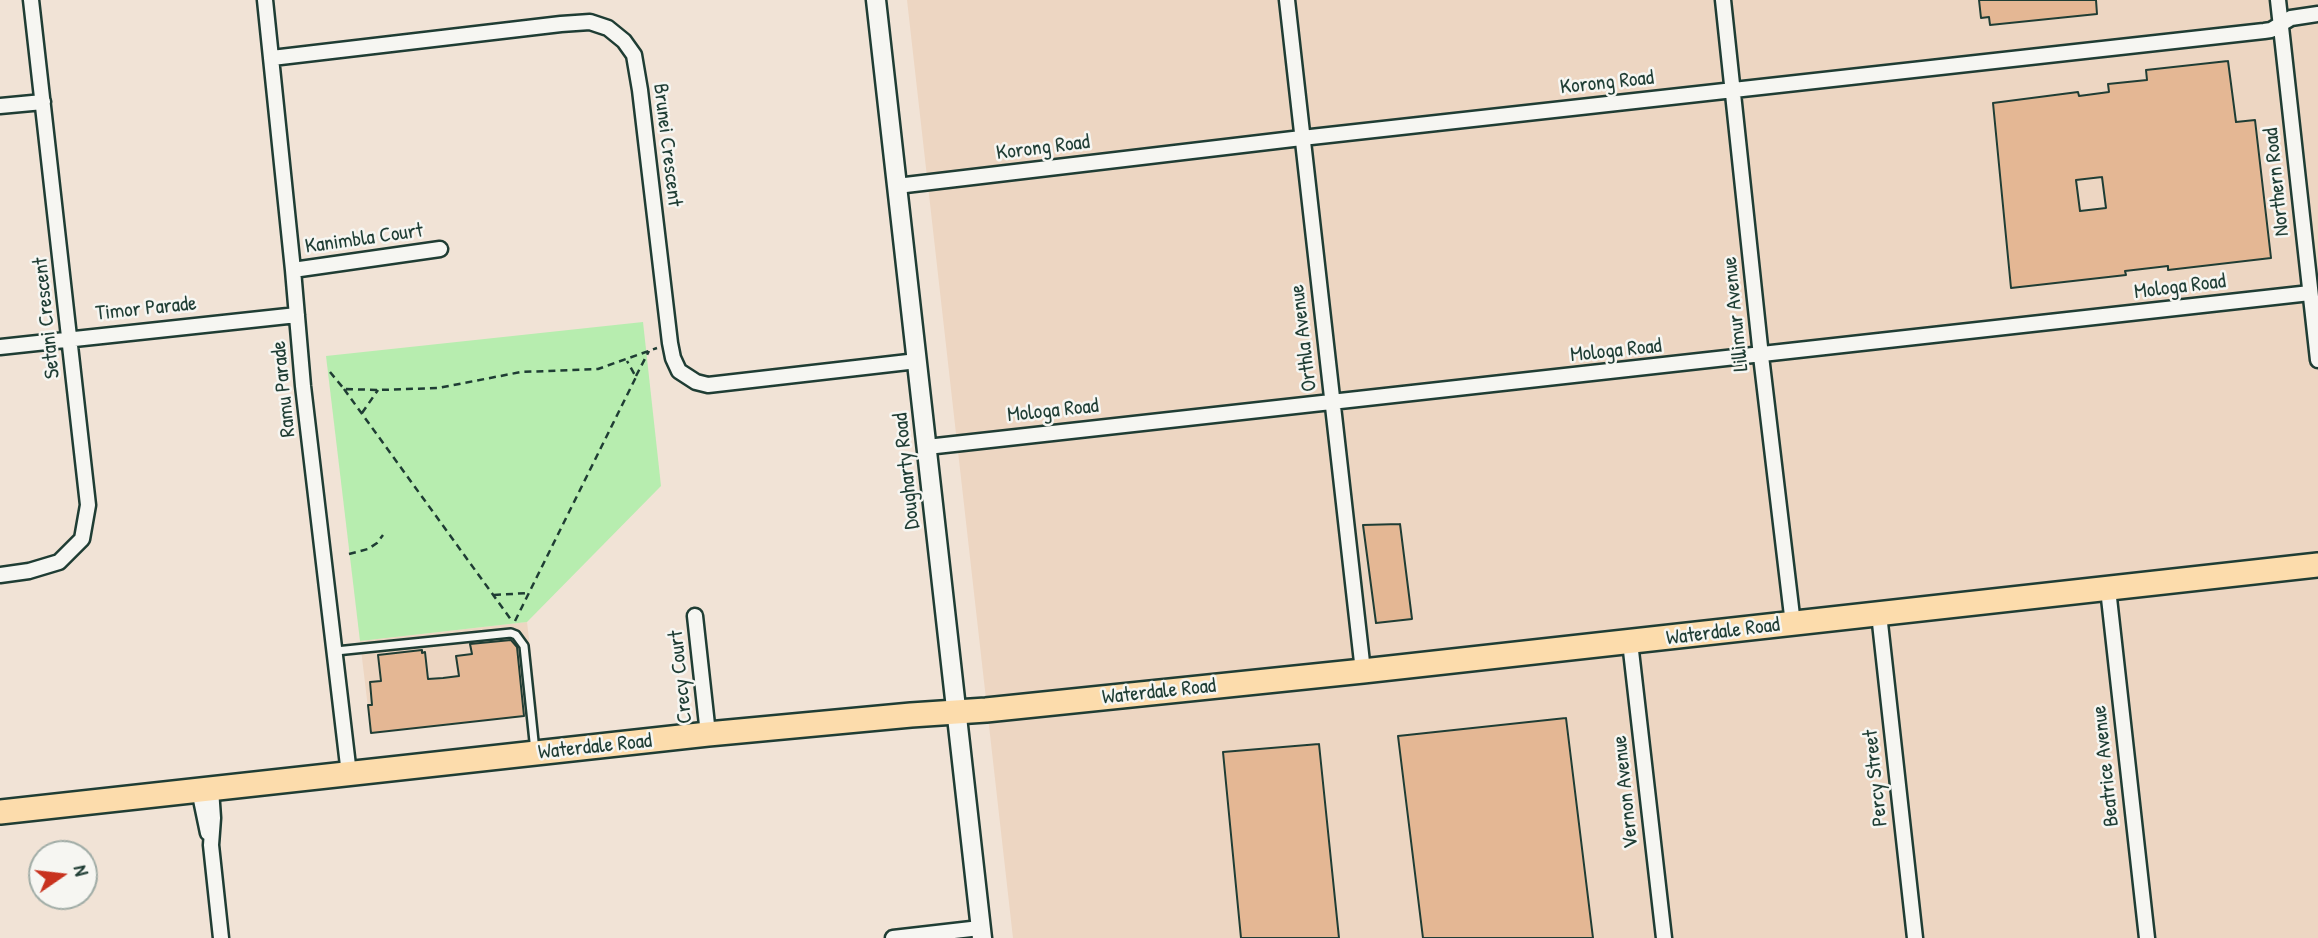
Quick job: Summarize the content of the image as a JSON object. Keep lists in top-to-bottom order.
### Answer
{
  "streets": {
    "main road": ["Waterdale Road"],
    "street": [
      "Korong Road",
      "Brunei Crescent",
      "Northern Road",
      "Kanimbla Court",
      "Mologa Road",
      "Timor Parade",
      "Lillimur Avenue",
      "Setani Crescent",
      "Orthla Avenue",
      "Ramu Parade",
      "Dougharty Road",
      "Crecy Court",
      "Beatrice Avenue",
      "Percy Street",
      "Vernon Avenue"
    ]
  },
  "crossings": [
    ["Korong Road", "Northern Road"],
    ["Korong Road", "Lillimur Avenue"],
    ["Korong Road", "Orthla Avenue"],
    ["Korong Road", "Dougharty Road"],
    ["Brunei Crescent", "Ramu Parade"],
    ["Brunei Crescent", "Dougharty Road"],
    ["Northern Road", "Mologa Road"],
    ["Kanimbla Court", "Ramu Parade"],
    ["Mologa Road", "Lillimur Avenue"],
    ["Mologa Road", "Orthla Avenue"],
    ["Mologa Road", "Dougharty Road"],
    ["Timor Parade", "Setani Crescent"],
    ["Timor Parade", "Ramu Parade"],
    ["Lillimur Avenue", "Waterdale Road"],
    ["Orthla Avenue", "Waterdale Road"],
    ["Ramu Parade", "Waterdale Road"],
    ["Dougharty Road", "Waterdale Road"],
    ["Waterdale Road", "Crecy Court"],
    ["Waterdale Road", "Beatrice Avenue"],
    ["Waterdale Road", "Percy Street"],
    ["Waterdale Road", "Vernon Avenue"]
  ],
  "north": "right"
}
